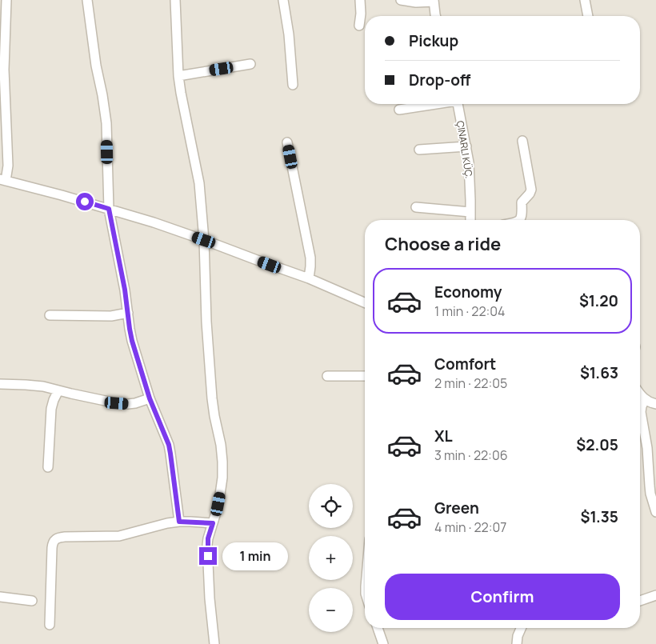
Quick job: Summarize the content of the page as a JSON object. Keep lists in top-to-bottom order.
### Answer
{
  "page": {
    "banner": ["Pickup", "Drop-off"],
    "heading": "Choose a ride",
    "list": [
      {
        "name": "Economy",
        "note": "1 min · 22:04",
        "value": "$1.20"
      },
      {
        "name": "Comfort",
        "note": "2 min · 22:05",
        "value": "$1.63"
      },
      {
        "name": "XL",
        "note": "3 min · 22:06",
        "value": "$2.05"
      },
      {
        "name": "Green",
        "note": "4 min · 22:07",
        "value": "$1.35"
      }
    ],
    "map_buttons": ["+", "−"],
    "bubble": "1 min",
    "buttons": "Confirm"
  }
}
